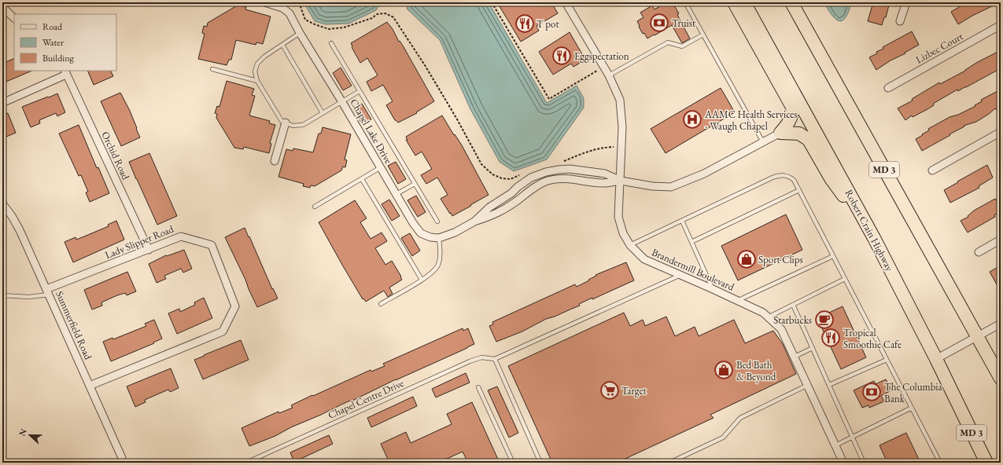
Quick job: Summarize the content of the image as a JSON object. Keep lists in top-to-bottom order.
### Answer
{
  "streets": {
    "highway": ["MD 3", "Robert Crain Highway"],
    "street": [
      "Lizbec Court",
      "Chapel Lake Drive",
      "Orchid Road",
      "Lady Slipper Road",
      "Brandermill Boulevard",
      "Summerfield Road"
    ],
    "lane": ["Chapel Centre Drive"]
  },
  "crossings": [
    ["Orchid Road", "Lady Slipper Road"],
    ["Lady Slipper Road", "Summerfield Road"]
  ],
  "places": {
    "bank": ["Truist", "The Columbia Bank"],
    "restaurant": ["T pot", "Eggspectation", "Tropical Smoothie Cafe"],
    "hospital": ["AAMC Health Services - Waugh Chapel"],
    "shop": ["Sport Clips", "Bed Bath & Beyond"],
    "cafe": ["Starbucks"],
    "supermarket": ["Target"]
  },
  "legend": ["Road", "Water", "Building"],
  "north": "left"
}
